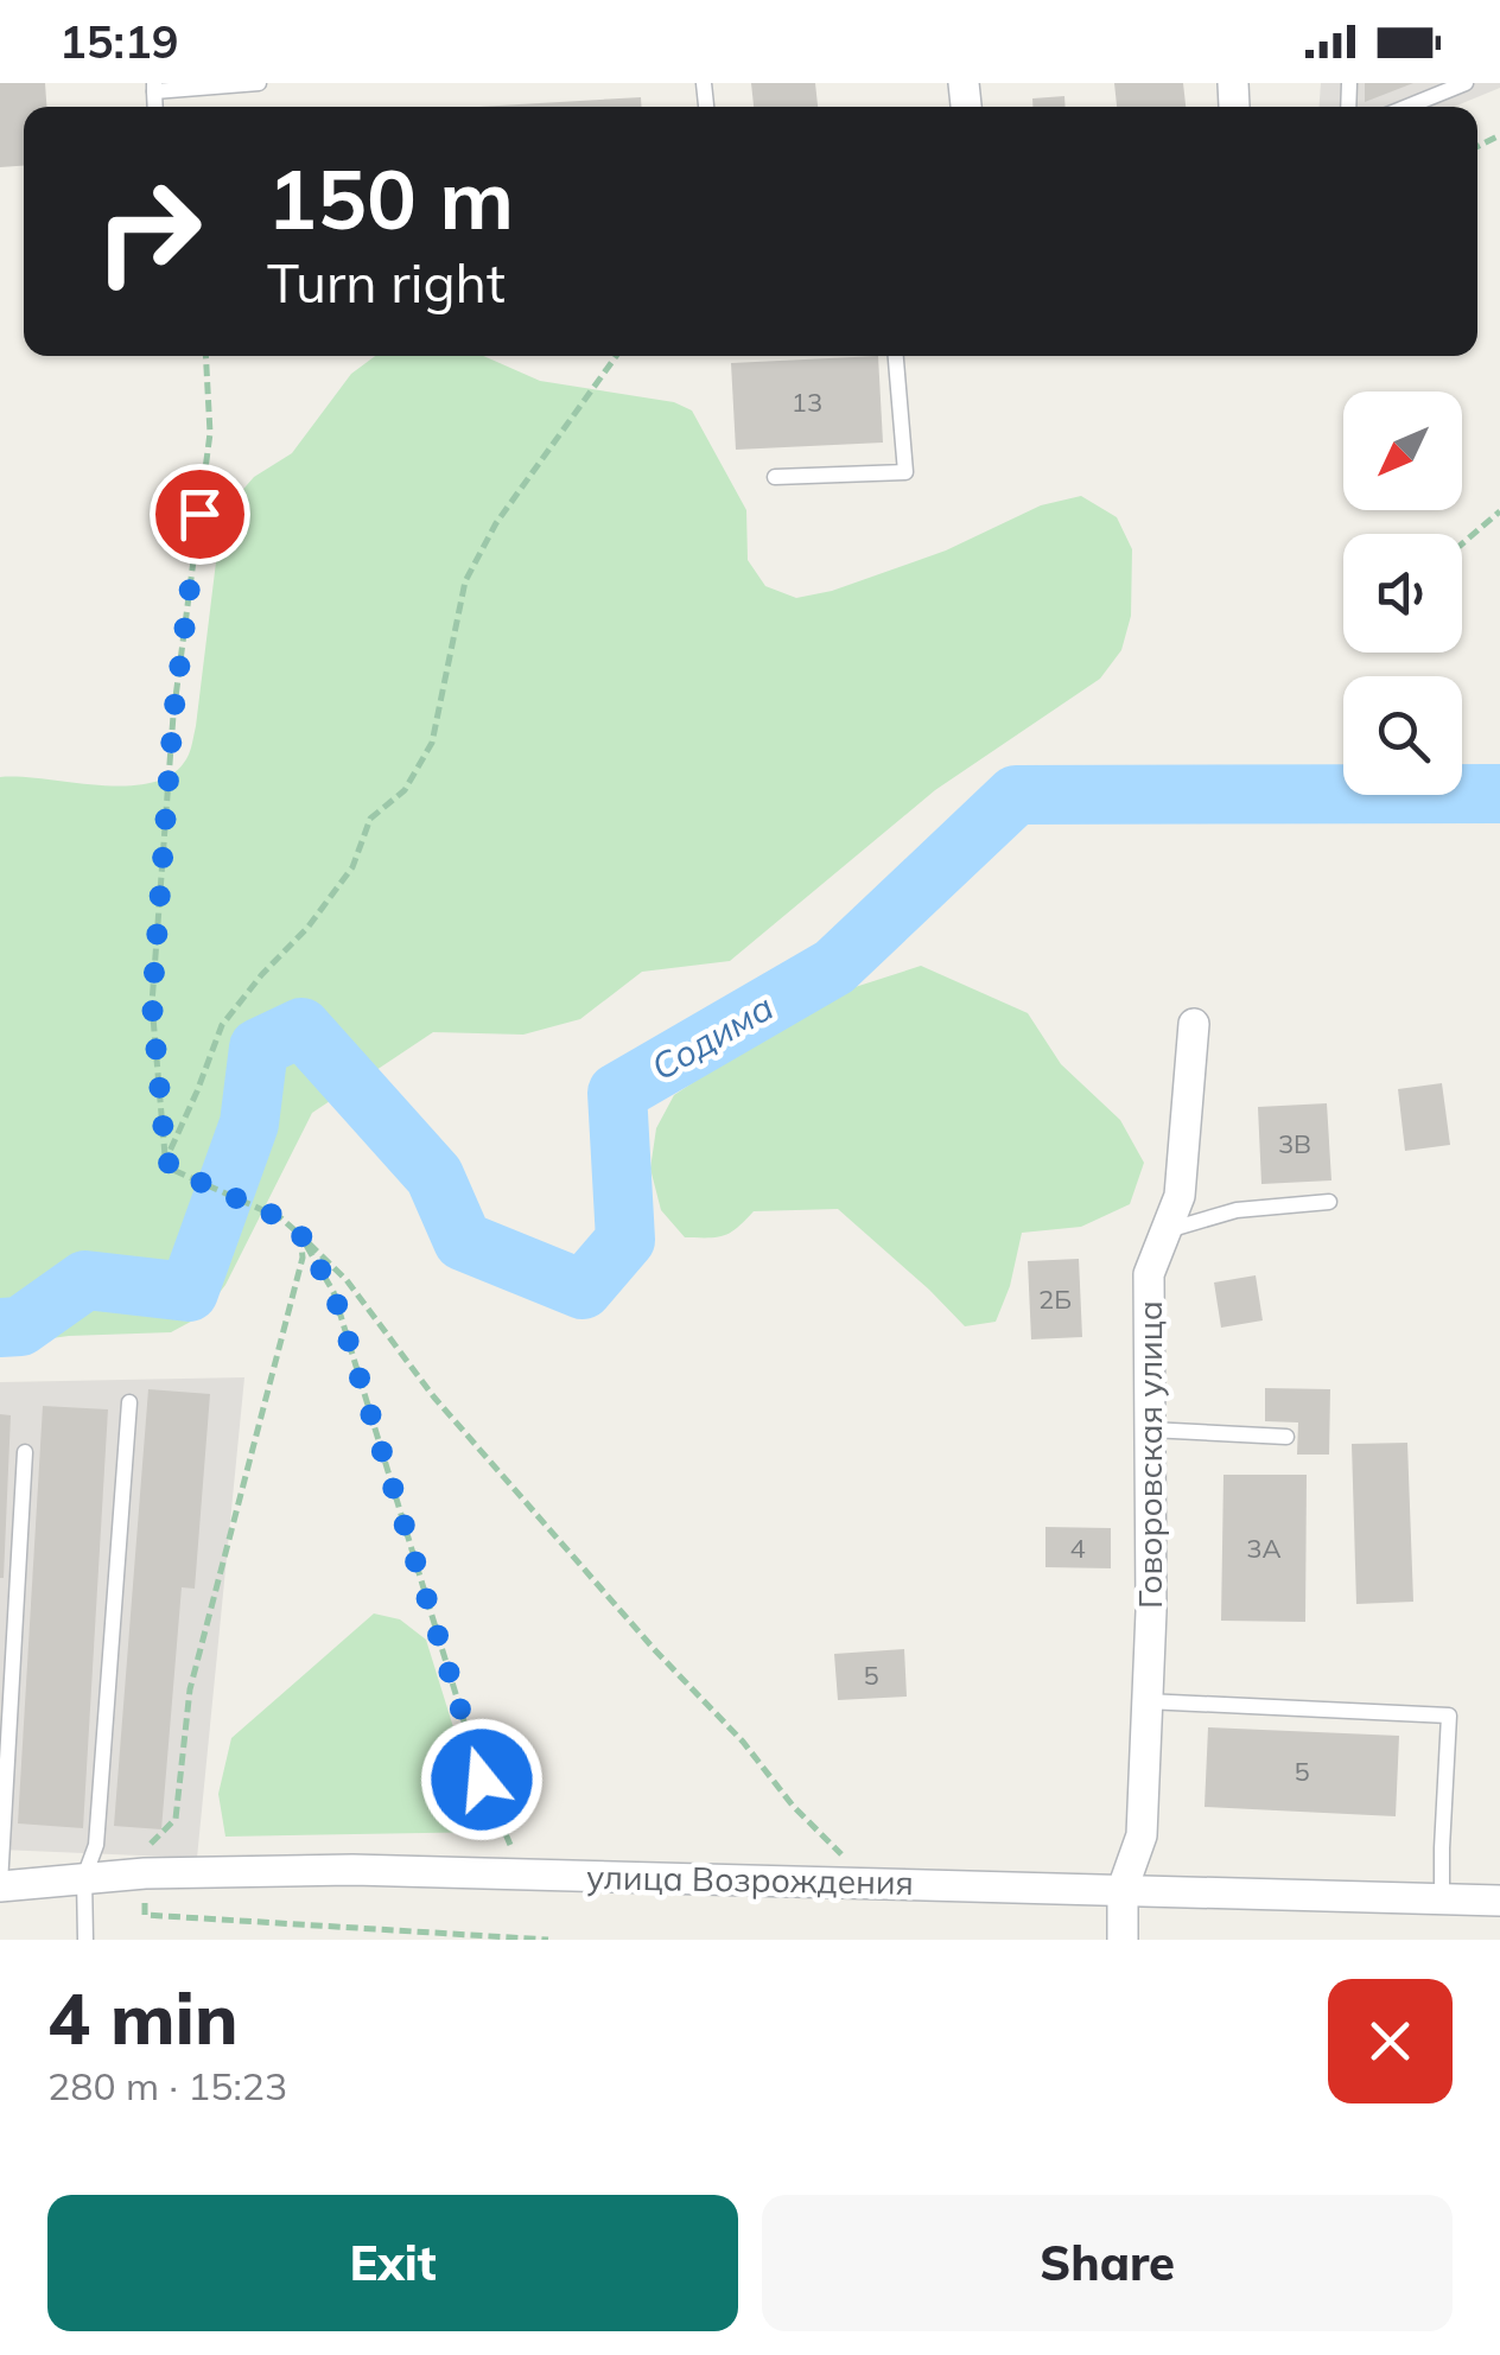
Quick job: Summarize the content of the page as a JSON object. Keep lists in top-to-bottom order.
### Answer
{
  "streets": {
    "street": ["Говоровская улица", "улица Возрождения"]
  },
  "crossings": [
    ["Говоровская улица", "улица Возрождения"]
  ],
  "water": ["Содима"],
  "house_numbers": [
    "13",
    "3В",
    "2Б",
    "4",
    "3А",
    "5",
    "5"
  ],
  "north": "bottom left",
  "page": {
    "status": "15:19",
    "turn": ["150 m", "Turn right"],
    "heading": ["4 min", "280 m · 15:23"],
    "buttons": ["Exit", "Share"]
  }
}
